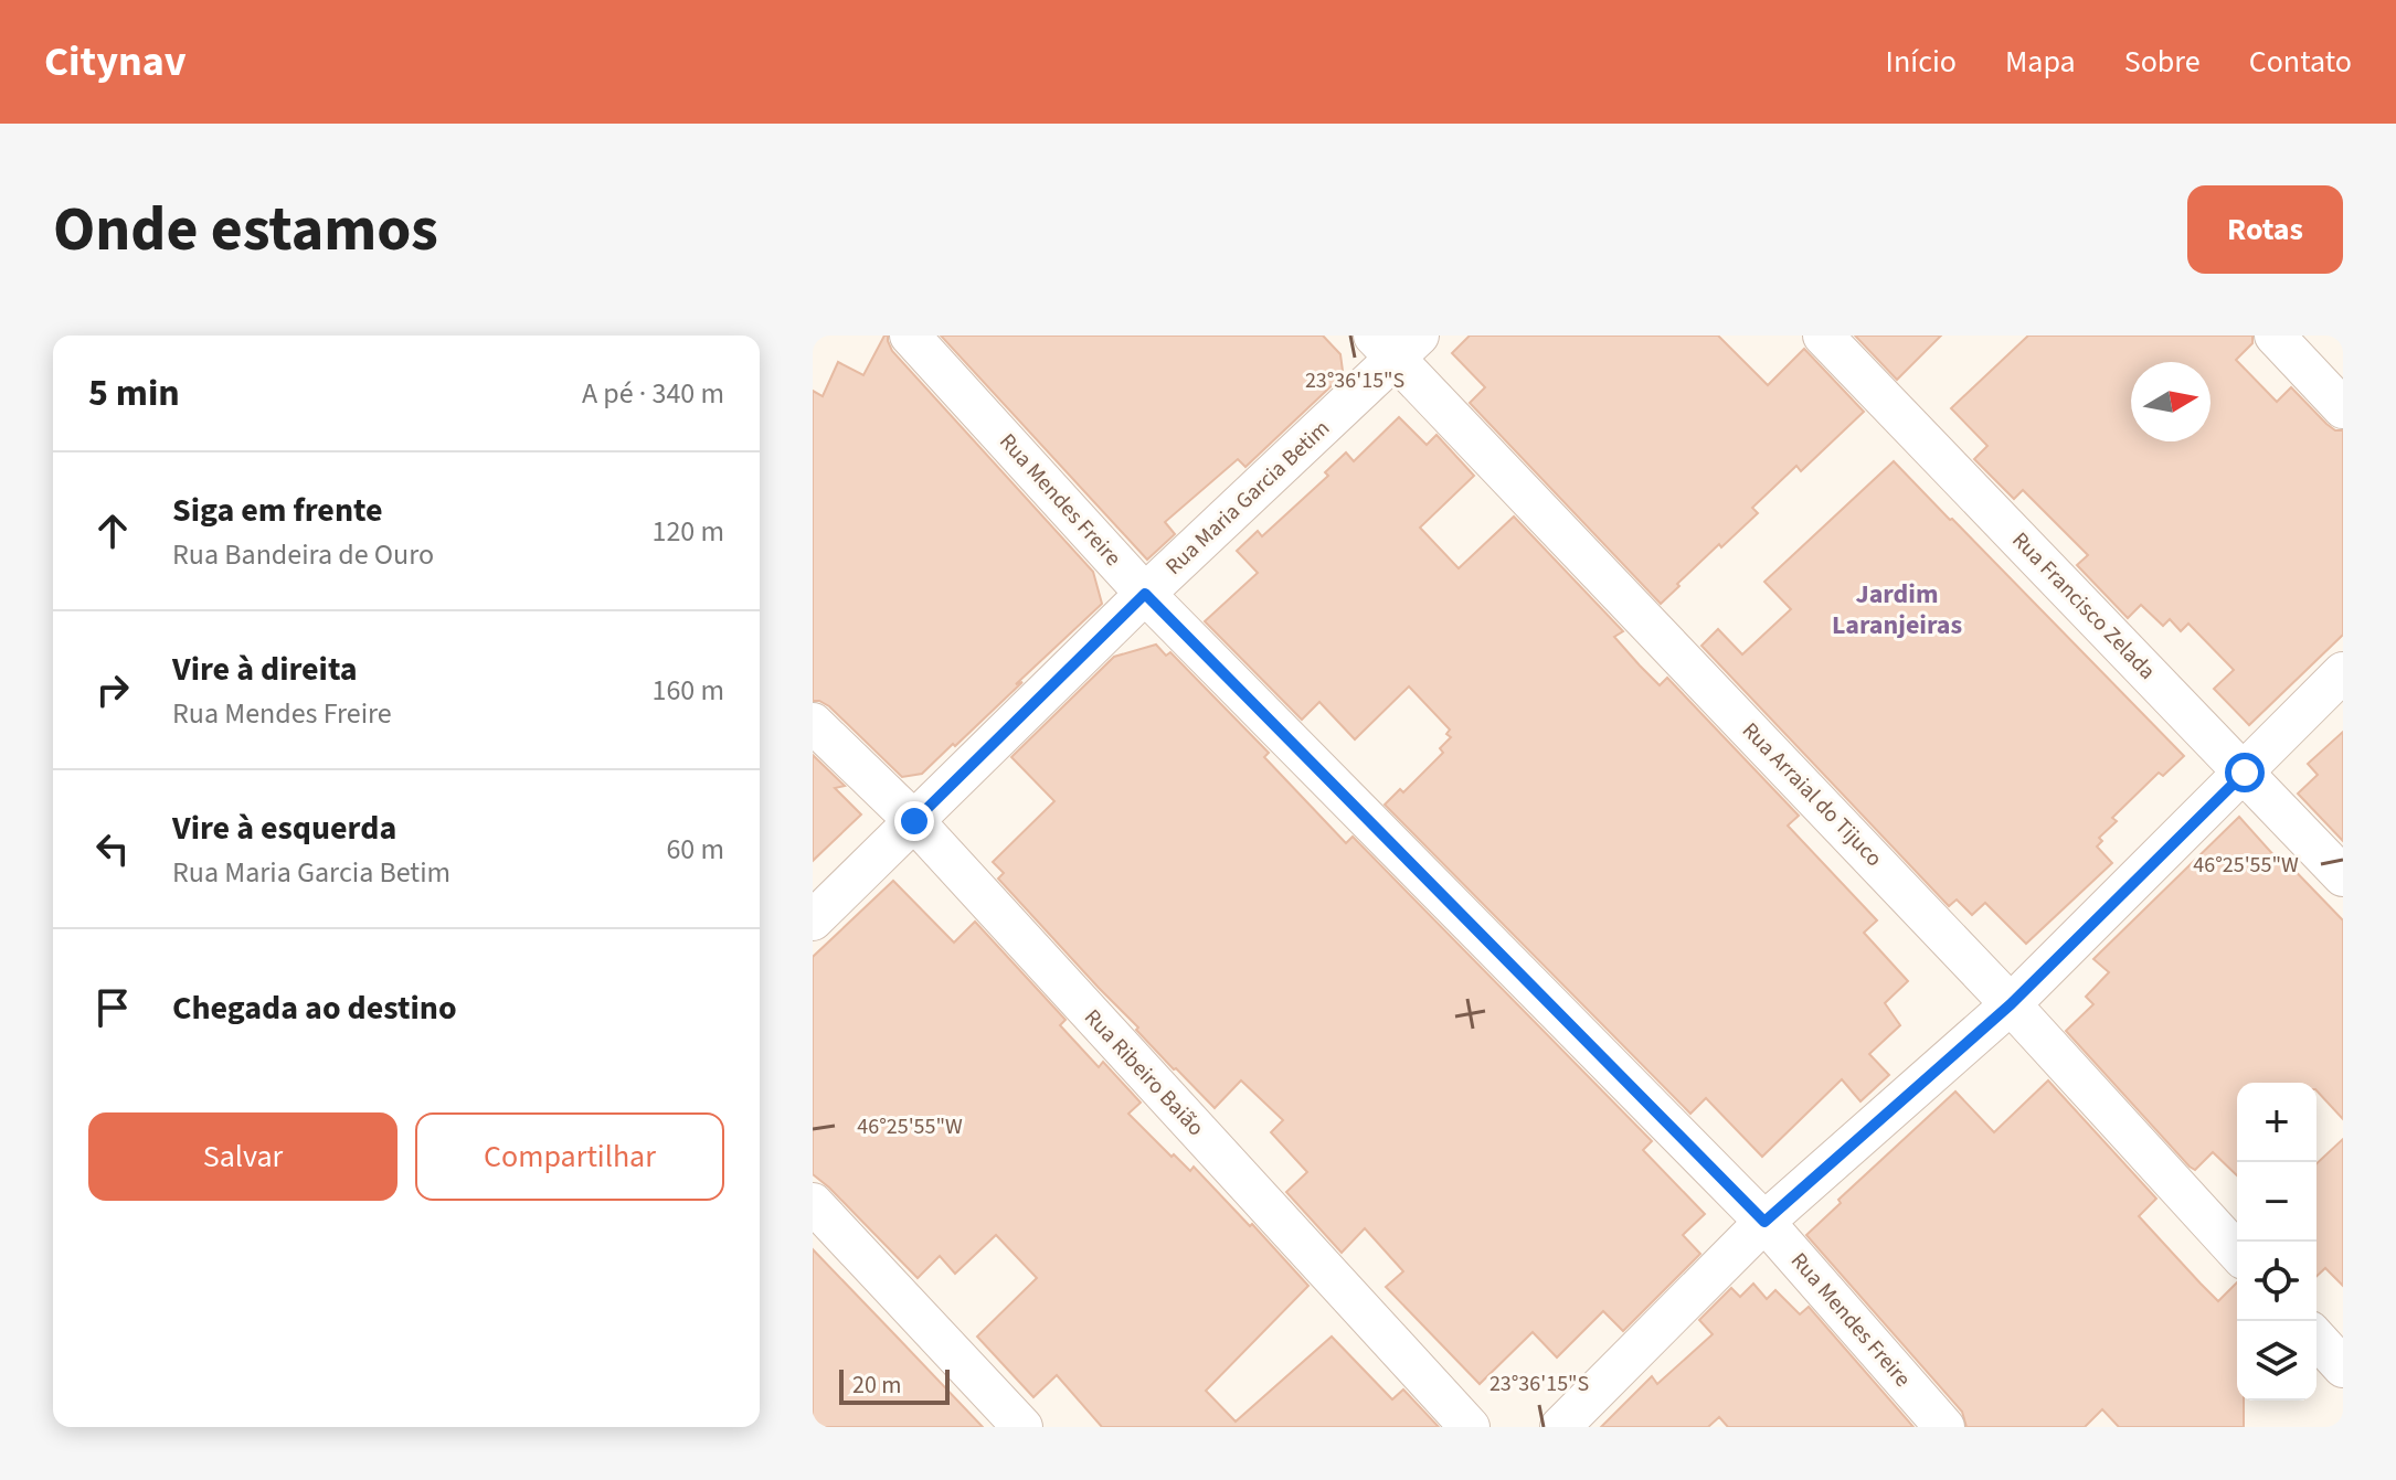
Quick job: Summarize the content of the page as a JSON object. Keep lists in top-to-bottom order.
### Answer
{
  "streets": {
    "street": [
      "Rua Maria Garcia Betim",
      "Rua Mendes Freire",
      "Rua Francisco Zelada",
      "Rua Arraial do Tijuco",
      "Rua Ribeiro Baião"
    ]
  },
  "crossings": [
    ["Rua Maria Garcia Betim", "Rua Mendes Freire"],
    ["Rua Maria Garcia Betim", "Rua Arraial do Tijuco"],
    ["Rua Maria Garcia Betim", "Rua Ribeiro Baião"]
  ],
  "districts": ["Jardim Laranjeiras"],
  "scale_bar": "20 m",
  "north": "right",
  "page": {
    "header": "Citynav",
    "nav": [
      "Início",
      "Mapa",
      "Sobre",
      "Contato"
    ],
    "buttons": [
      "Rotas",
      ["Salvar", "Compartilhar"]
    ],
    "title": "Onde estamos",
    "heading": ["5 min", "A pé · 340 m"],
    "list": [
      ["Siga em frente", "Rua Bandeira de Ouro", "120 m"],
      ["Vire à direita", "Rua Mendes Freire", "160 m"],
      ["Vire à esquerda", "Rua Maria Garcia Betim", "60 m"],
      "Chegada ao destino"
    ],
    "map_buttons": ["+", "−"],
    "scale": "20 m"
  },
  "coordinates": ["23°36'15\"S", "46°25'55\"W"]
}
